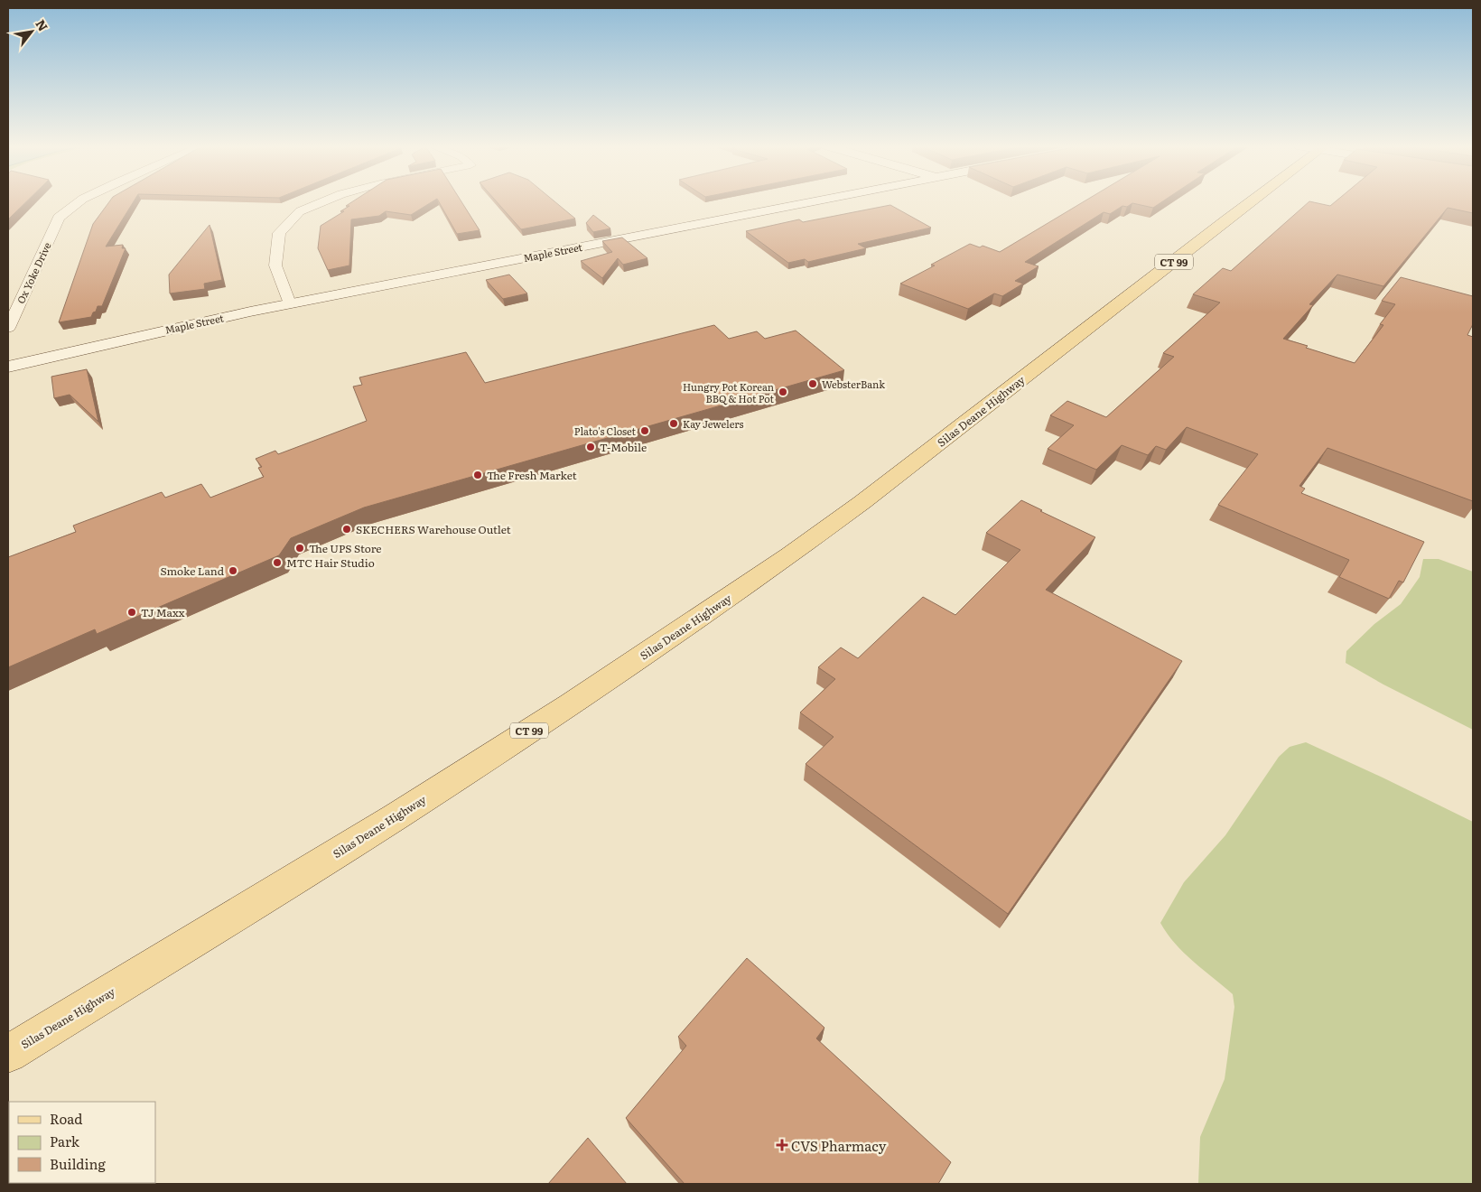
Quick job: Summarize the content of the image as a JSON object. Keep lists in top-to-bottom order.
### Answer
{
  "streets": {
    "main road": ["Maple Street", "CT 99", "Silas Deane Highway"],
    "street": ["Ox Yoke Drive"]
  },
  "places": {
    "other": [
      "WebsterBank",
      "Hungry Pot Korean BBQ & Hot Pot",
      "Kay Jewelers",
      "Plato's Closet",
      "T-Mobile",
      "The Fresh Market",
      "SKECHERS Warehouse Outlet",
      "The UPS Store",
      "MTC Hair Studio",
      "Smoke Land",
      "TJ Maxx"
    ],
    "health": ["CVS Pharmacy"]
  },
  "legend": ["Road", "Park", "Building"],
  "north": "top right"
}
